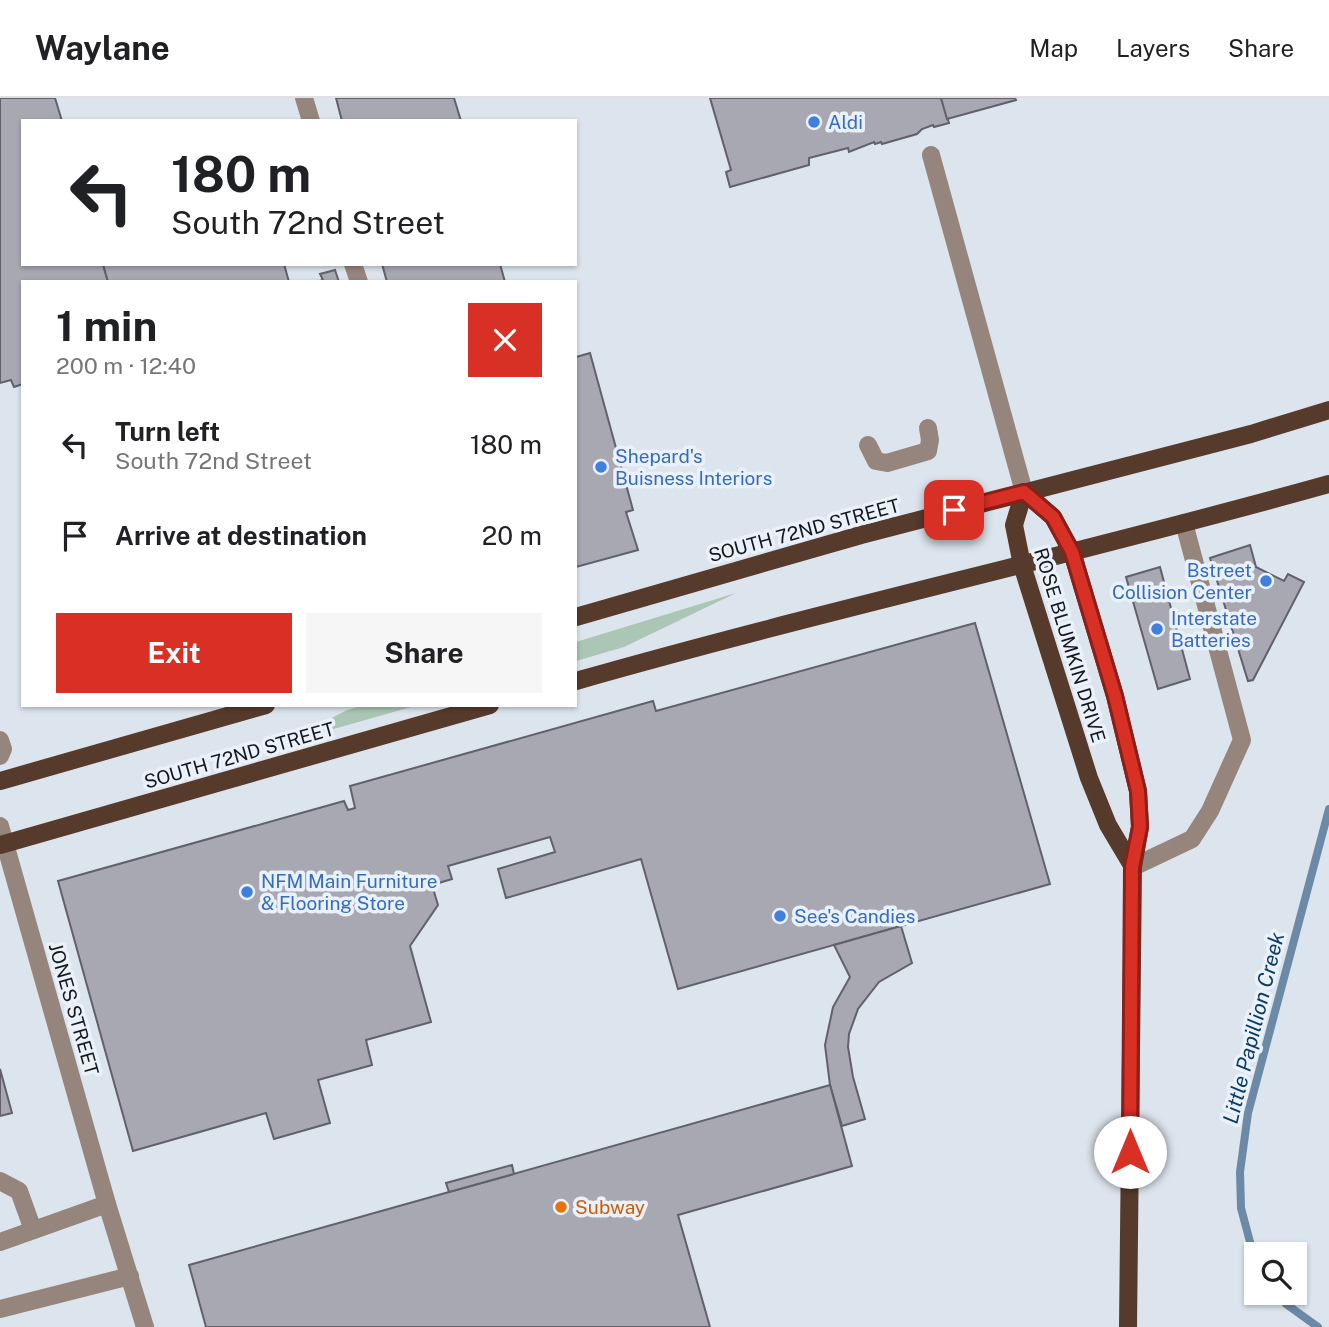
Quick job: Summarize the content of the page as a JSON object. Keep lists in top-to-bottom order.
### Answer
{
  "streets": {
    "main road": ["SOUTH 72ND STREET", "ROSE BLUMKIN DRIVE"],
    "street": ["JONES STREET"]
  },
  "crossings": [
    ["SOUTH 72ND STREET", "ROSE BLUMKIN DRIVE"],
    ["SOUTH 72ND STREET", "JONES STREET"]
  ],
  "water": ["Little Papillion Creek"],
  "places": [
    "Aldi",
    "Shepard's Buisness Interiors",
    "Bstreet Collision Center",
    "Interstate Batteries",
    "NFM Main Furniture & Flooring Store",
    "See's Candies",
    "Subway"
  ],
  "page": {
    "header": "Waylane",
    "nav": ["Map", "Layers", "Share"],
    "turn": ["180 m", "South 72nd Street"],
    "heading": ["1 min", "200 m · 12:40"],
    "list": [
      {
        "name": "Turn left",
        "note": "South 72nd Street",
        "value": "180 m"
      },
      {
        "name": "Arrive at destination",
        "value": "20 m"
      }
    ],
    "buttons": ["Exit", "Share"]
  }
}
